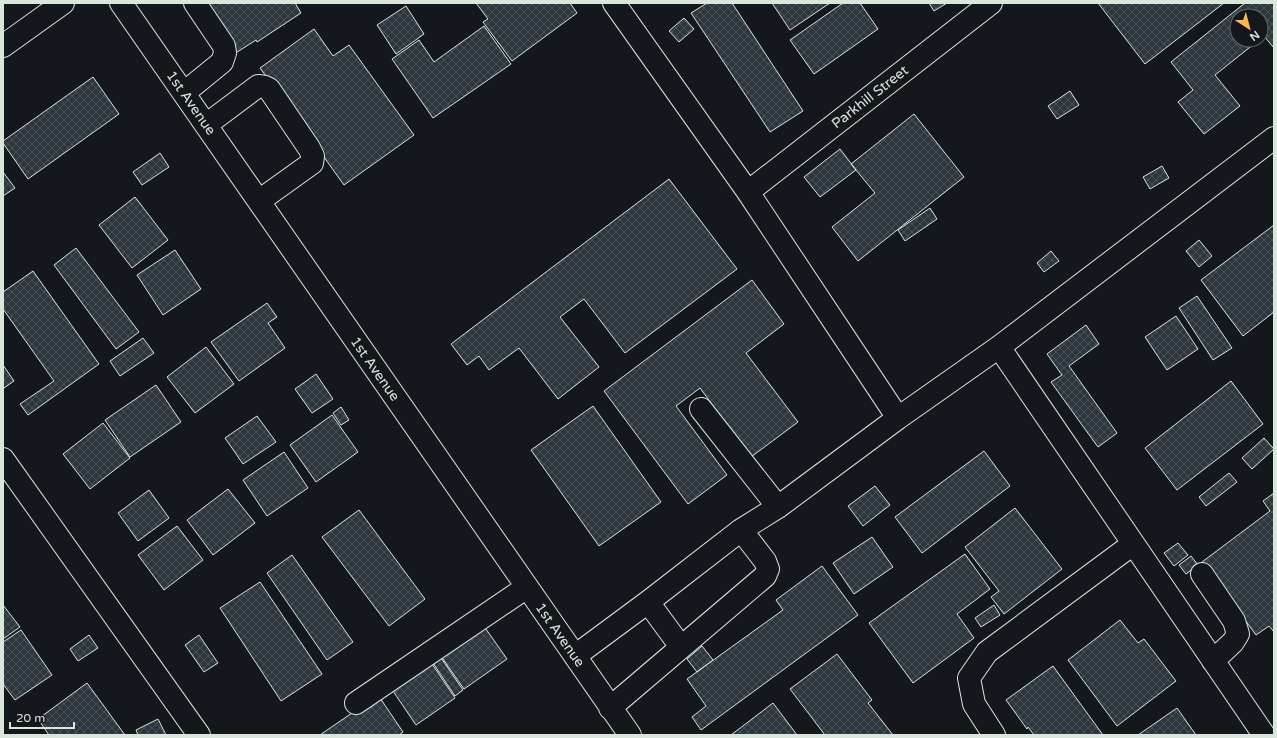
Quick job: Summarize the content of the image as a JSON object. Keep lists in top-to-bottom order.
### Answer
{
  "streets": {
    "street": ["Parkhill Street", "1st Avenue"]
  },
  "scale_bar": "20 m",
  "north": "bottom right"
}
